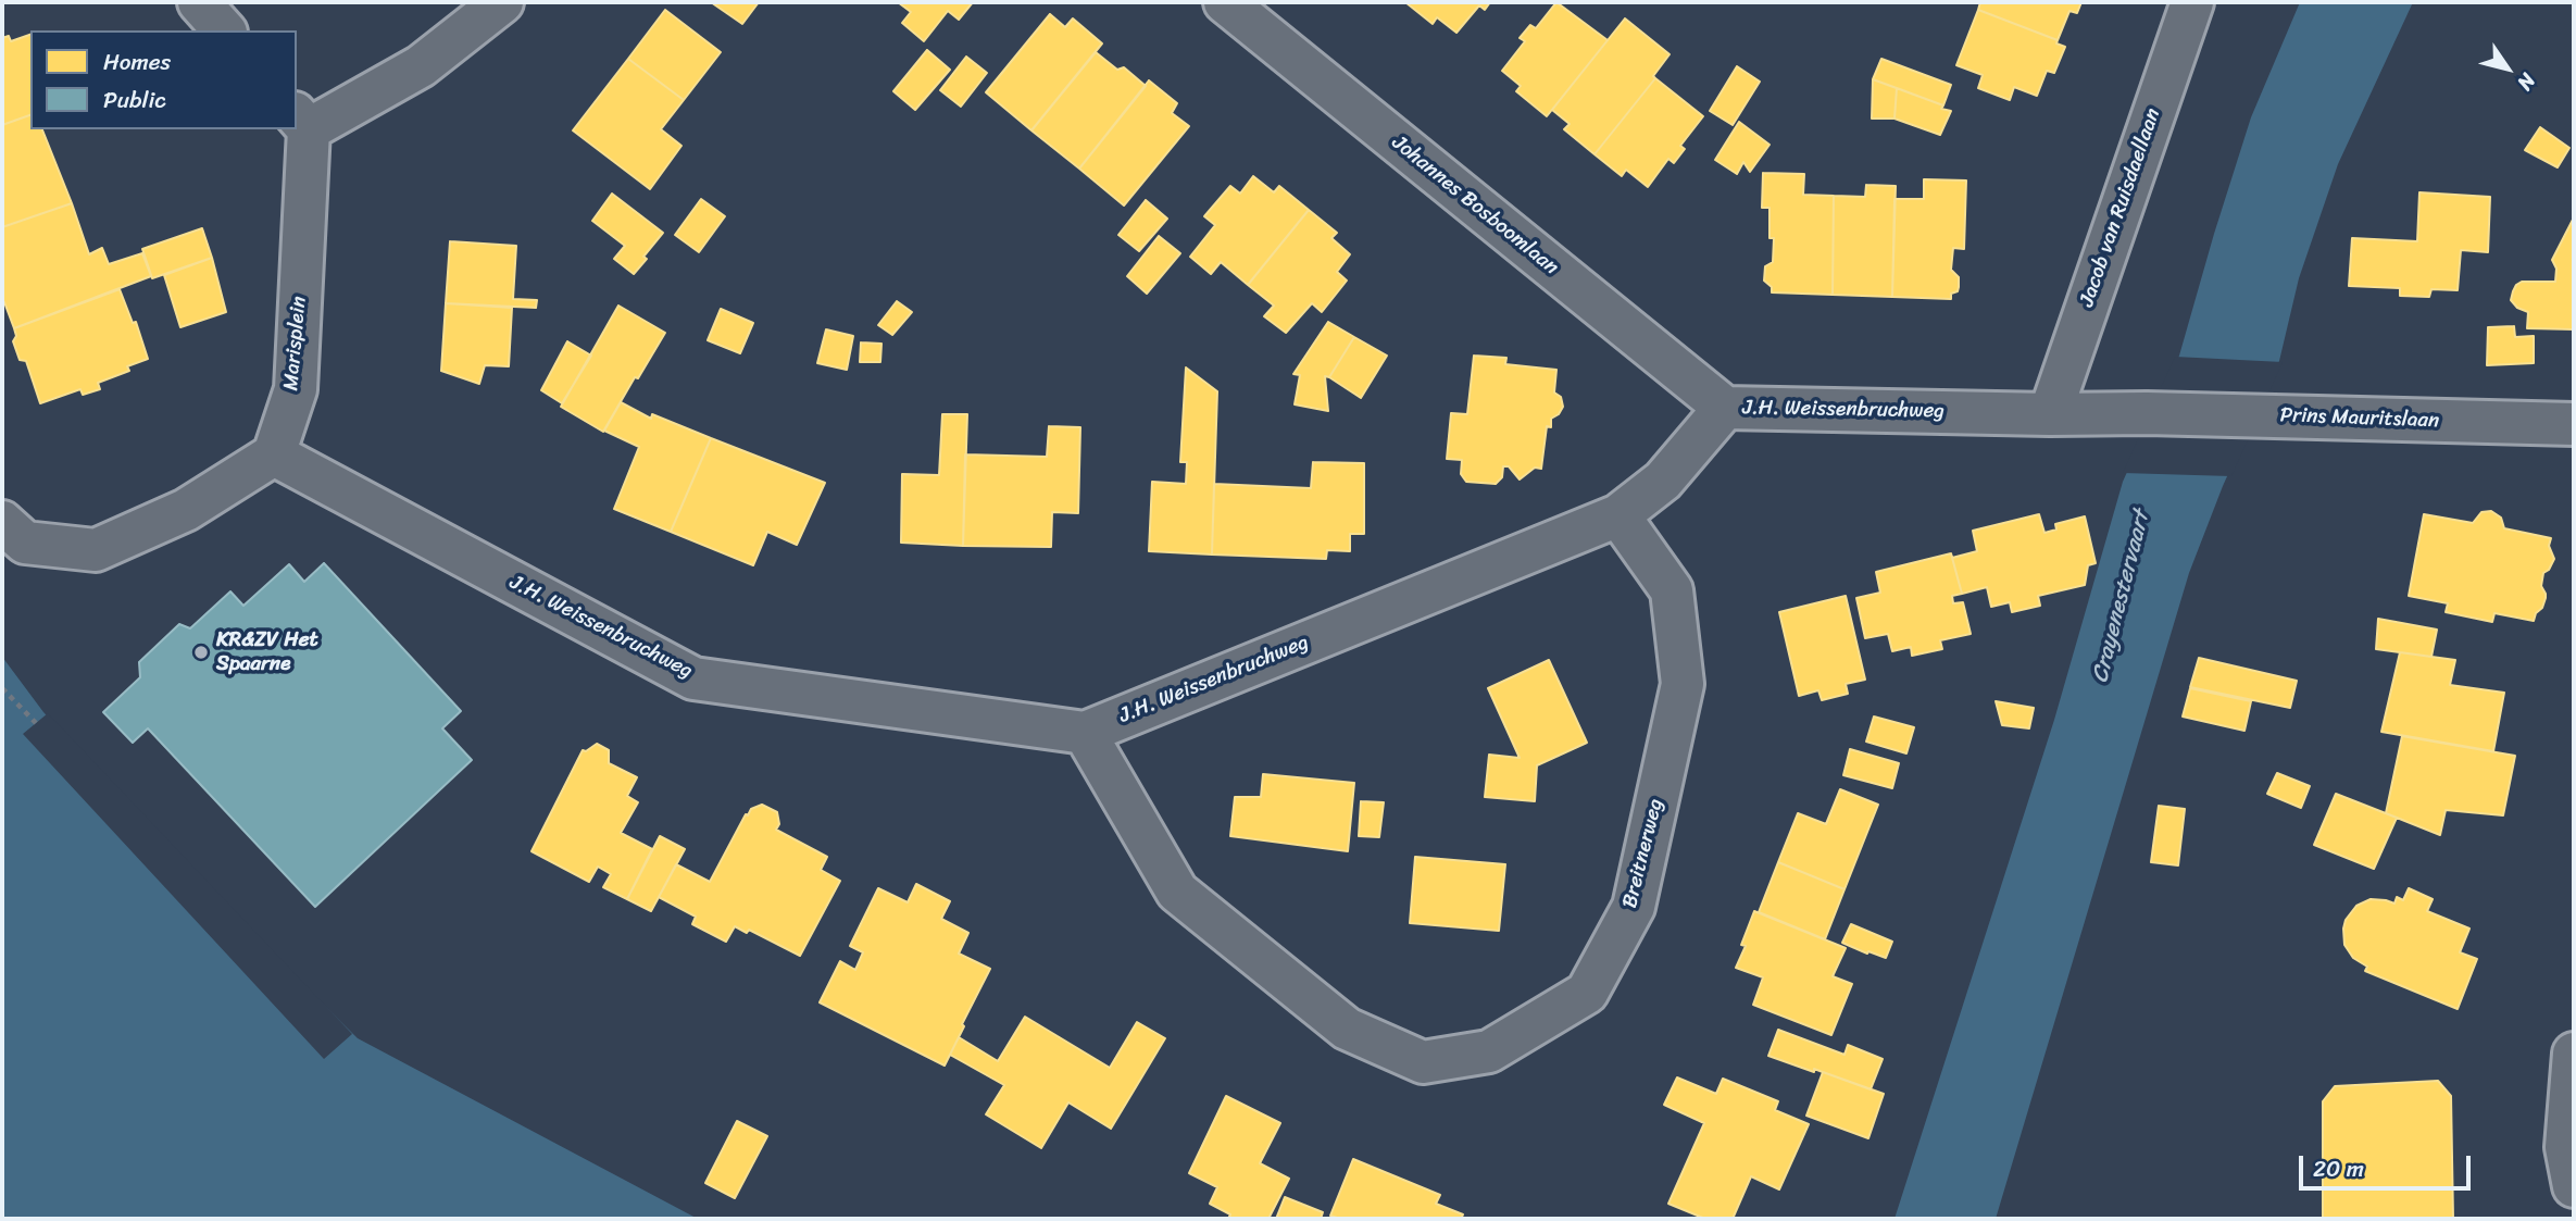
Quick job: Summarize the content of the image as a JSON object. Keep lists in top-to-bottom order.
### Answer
{
  "streets": {
    "street": [
      "Johannes Bosboomlaan",
      "Jacob van Ruisdaellaan",
      "Marisplein",
      "J.H. Weissenbruchweg",
      "Prins Mauritslaan",
      "Breitnerweg"
    ]
  },
  "crossings": [
    ["Johannes Bosboomlaan", "J.H. Weissenbruchweg"],
    ["Jacob van Ruisdaellaan", "J.H. Weissenbruchweg"],
    ["Marisplein", "J.H. Weissenbruchweg"],
    ["J.H. Weissenbruchweg", "Prins Mauritslaan"],
    ["J.H. Weissenbruchweg", "Breitnerweg"]
  ],
  "water": ["Crayenestervaart"],
  "places": ["KR&ZV Het Spaarne"],
  "legend": ["Homes", "Public"],
  "scale_bar": "20 m",
  "north": "bottom right"
}
